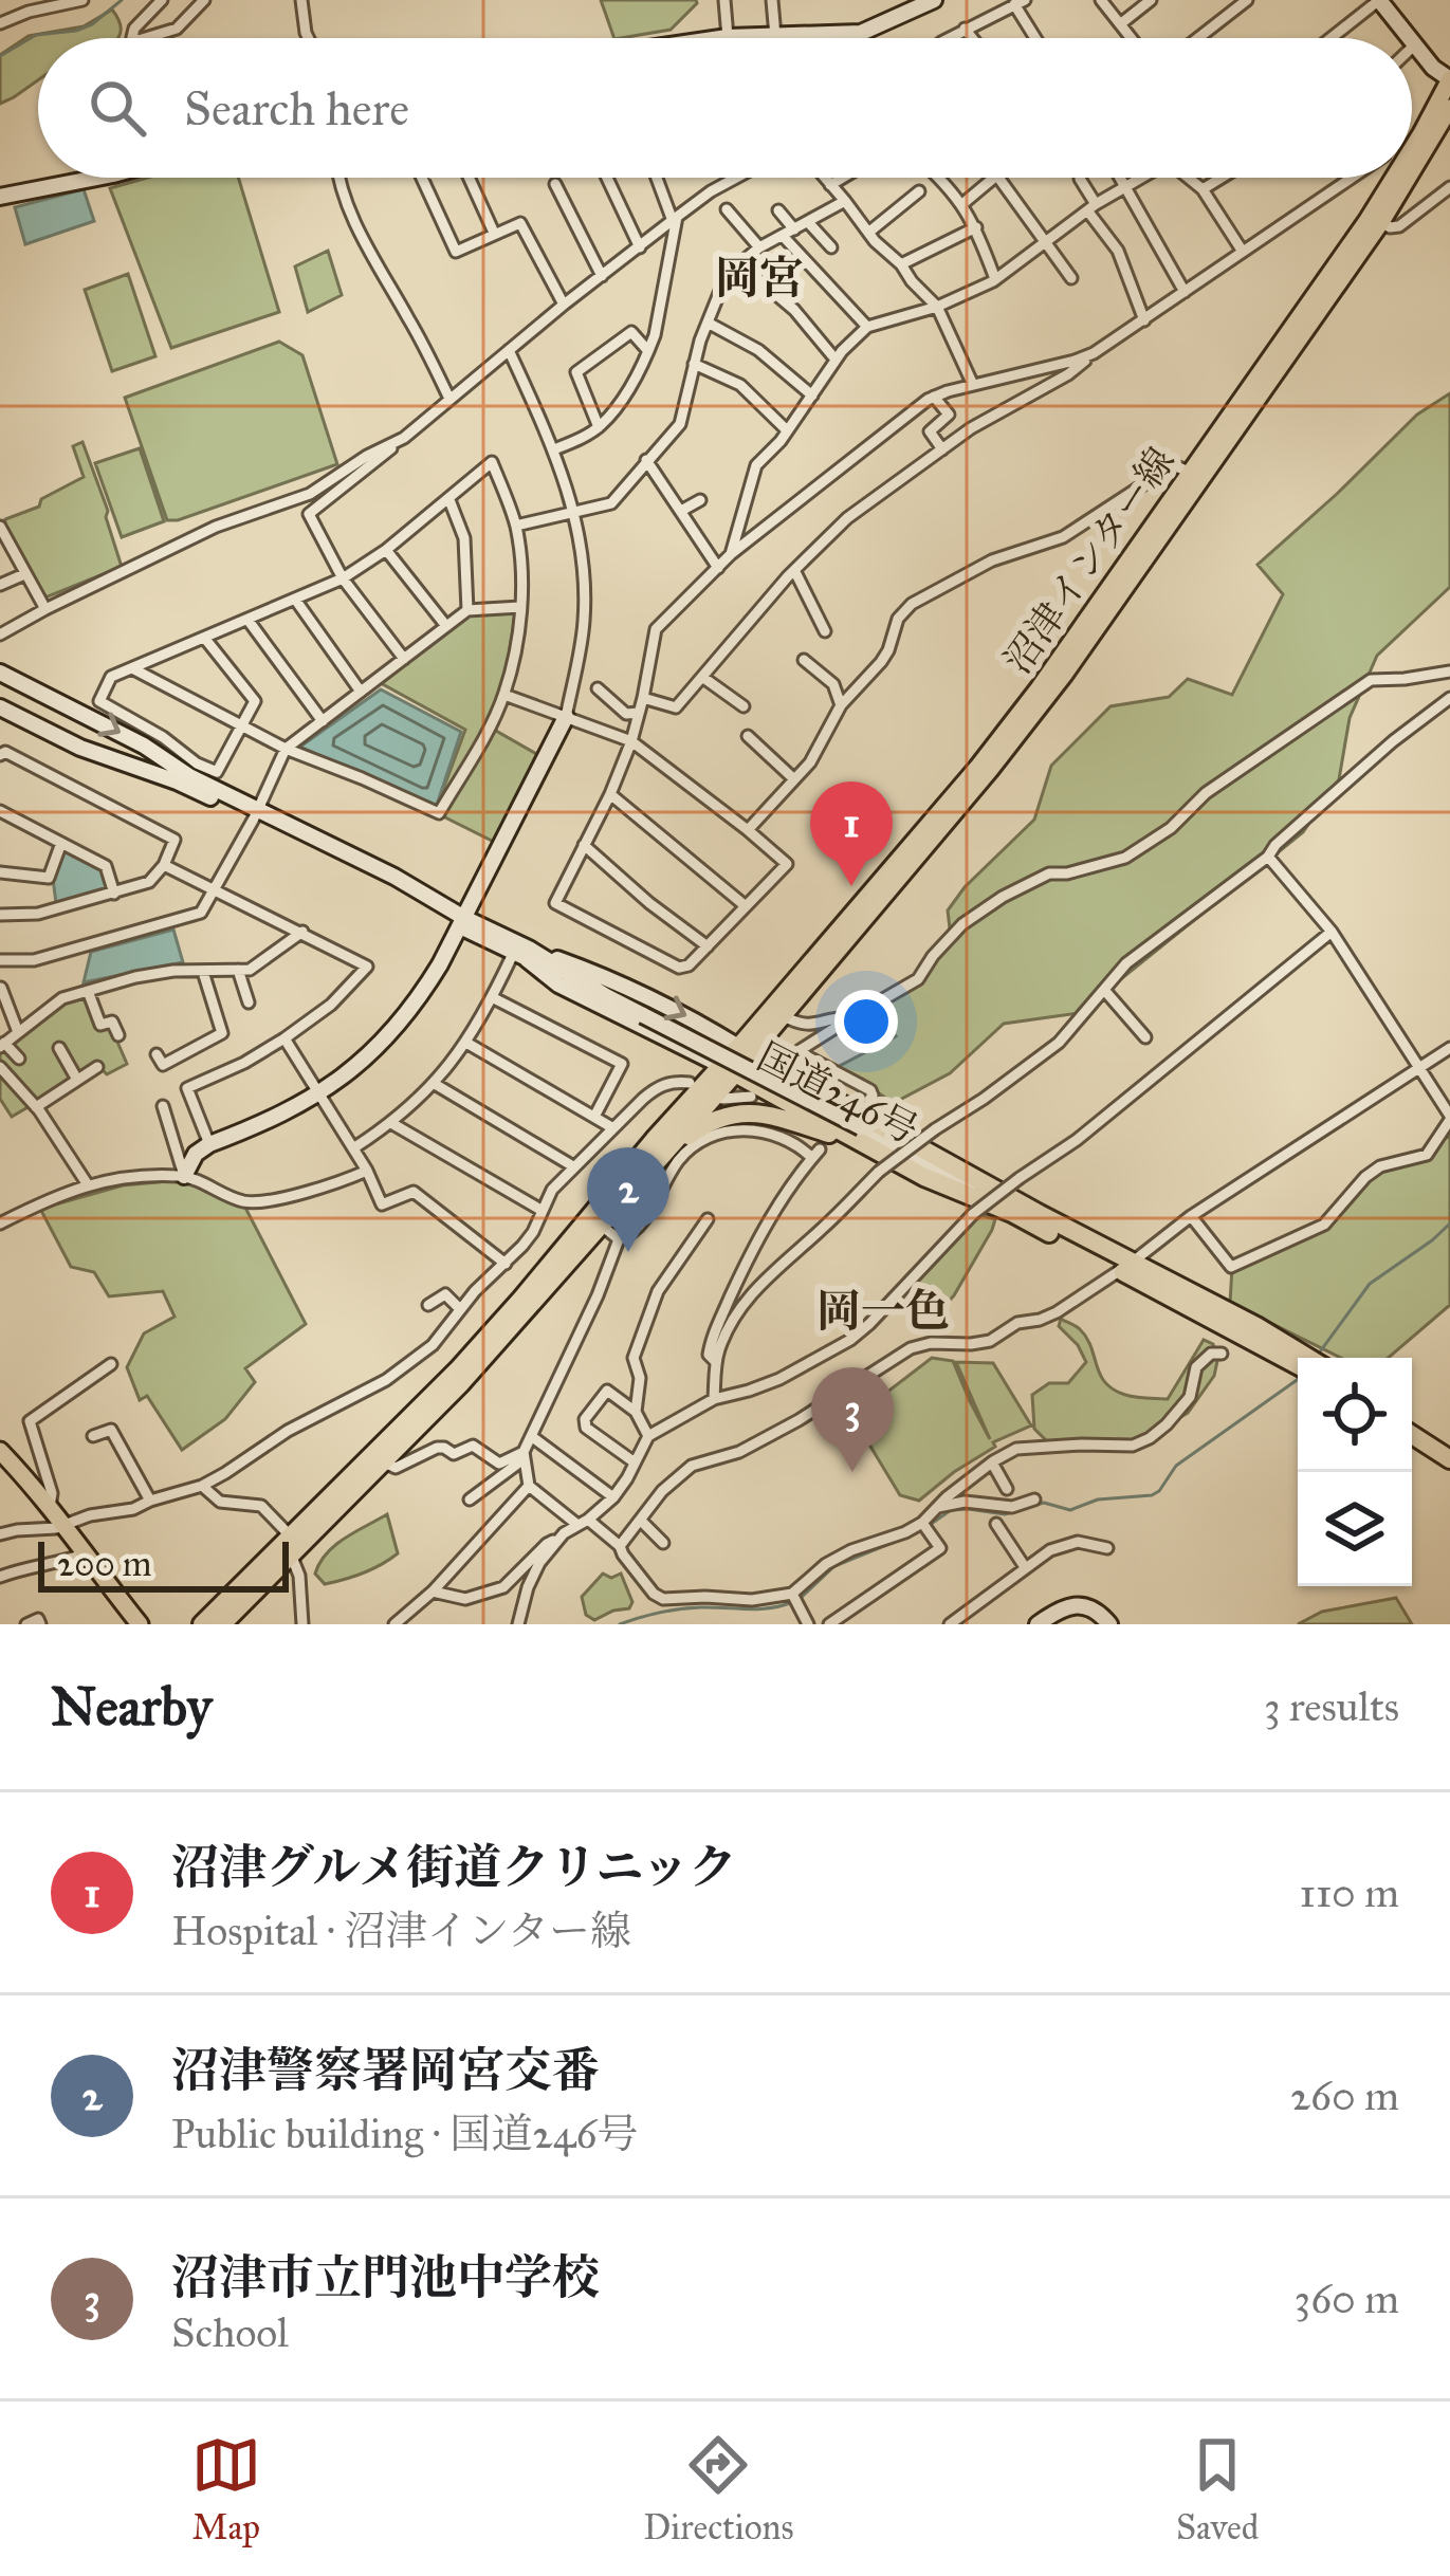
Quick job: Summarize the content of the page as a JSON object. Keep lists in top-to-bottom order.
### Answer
{
  "streets": {
    "highway": ["国道246号"],
    "main road": ["沼津インター線"]
  },
  "crossings": [
    ["沼津インター線", "国道246号"]
  ],
  "districts": ["岡宮", "岡一色"],
  "scale_bar": "200 m",
  "page": {
    "search": "Search here",
    "pins": ["1", "2", "3"],
    "scale": "200 m",
    "heading": ["Nearby", "3 results"],
    "list": [
      {
        "mark": "1",
        "name": "沼津グルメ街道クリニック",
        "note": "Hospital · 沼津インター線",
        "value": "110 m"
      },
      {
        "mark": "2",
        "name": "沼津警察署岡宮交番",
        "note": "Public building · 国道246号",
        "value": "260 m"
      },
      {
        "mark": "3",
        "name": "沼津市立門池中学校",
        "note": "School",
        "value": "360 m"
      }
    ],
    "nav": ["Map", "Directions", "Saved"]
  }
}
